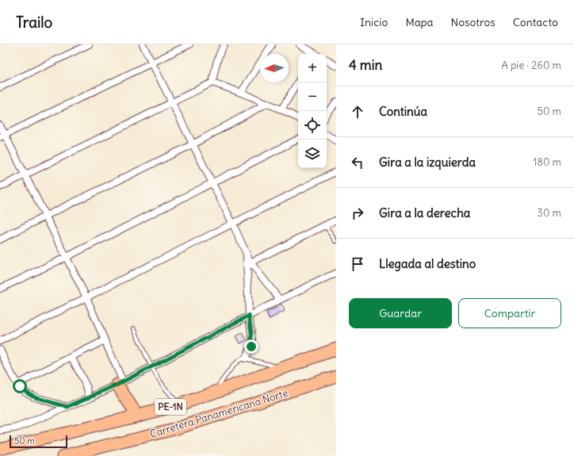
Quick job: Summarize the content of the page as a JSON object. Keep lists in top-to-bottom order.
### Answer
{
  "streets": {
    "highway": ["PE-1N", "Carretera Panamericana Norte"]
  },
  "scale_bar": "50 m",
  "north": "left",
  "page": {
    "header": "Trailo",
    "nav": [
      "Inicio",
      "Mapa",
      "Nosotros",
      "Contacto"
    ],
    "heading": ["4 min", "A pie · 260 m"],
    "map_buttons": ["+", "−"],
    "list": [
      ["Continúa", "50 m"],
      ["Gira a la izquierda", "180 m"],
      ["Gira a la derecha", "30 m"],
      "Llegada al destino"
    ],
    "buttons": ["Guardar", "Compartir"],
    "scale": "50 m"
  }
}
